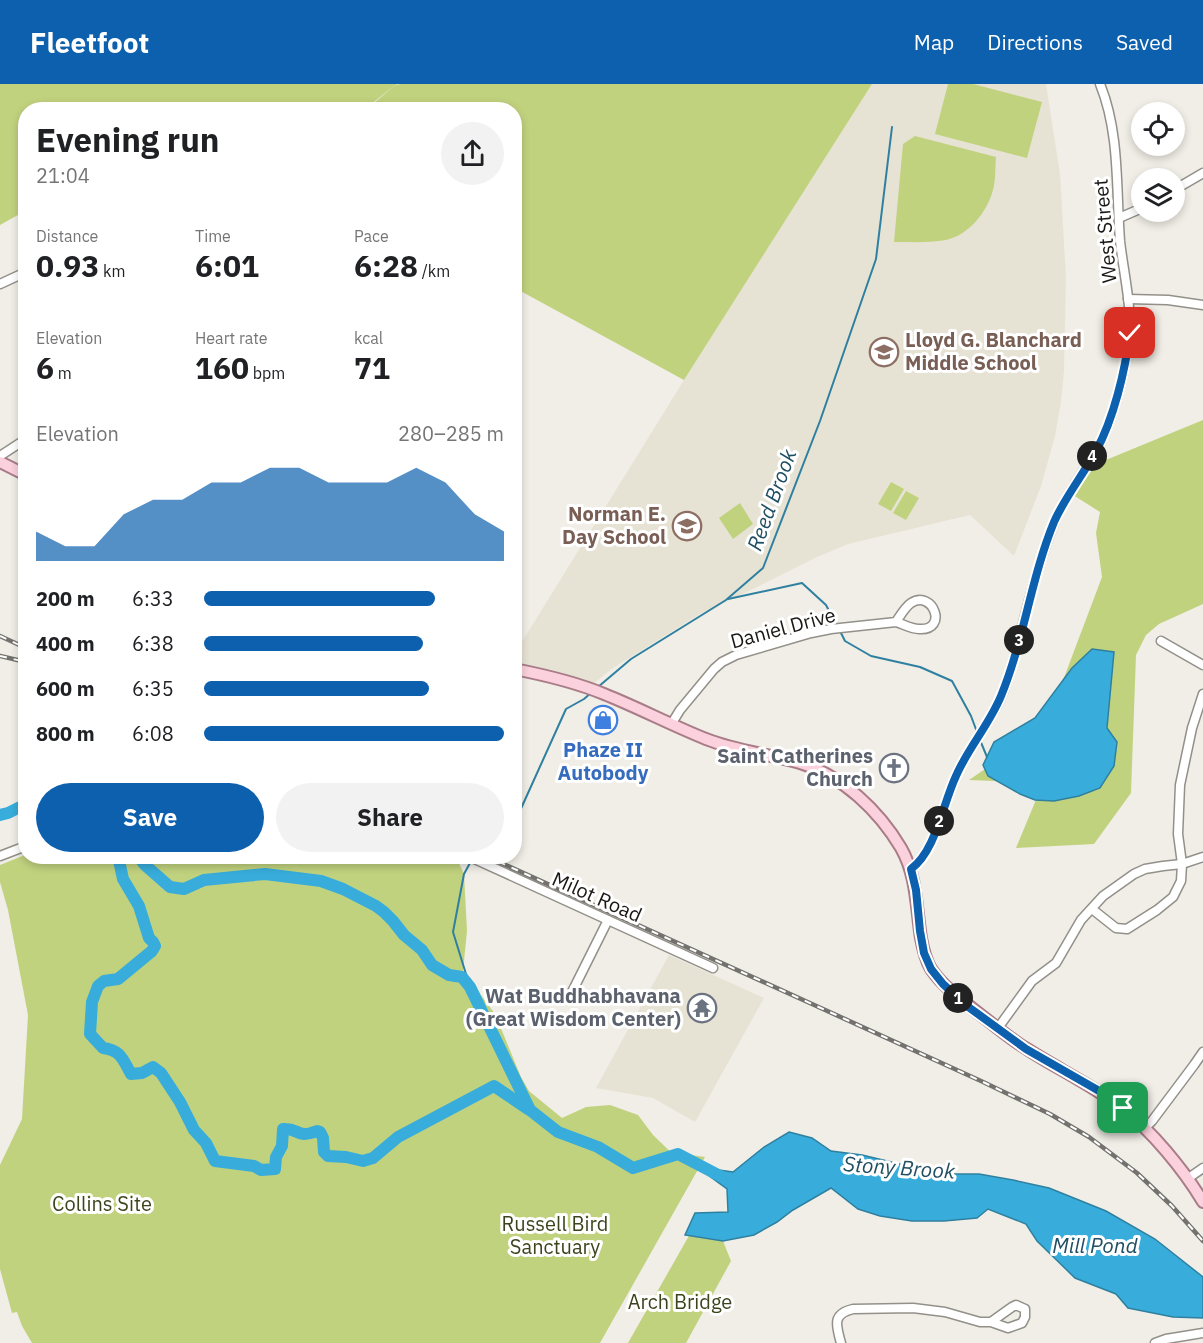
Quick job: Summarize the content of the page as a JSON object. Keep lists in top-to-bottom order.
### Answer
{
  "streets": {
    "street": ["West Street", "Daniel Drive", "Milot Road"]
  },
  "water": ["Reed Brook", "Stony Brook", "Mill Pond"],
  "parks": ["Collins Site", "Russell Bird Sanctuary", "Arch Bridge"],
  "places": {
    "school or university": ["Lloyd G. Blanchard Middle School", "Norman E. Day School"],
    "shop": ["Phaze II Autobody"],
    "church": ["Saint Catherines Church"],
    "temple": ["Wat Buddhabhavana (Great Wisdom Center)"]
  },
  "page": {
    "header": "Fleetfoot",
    "nav": ["Map", "Directions", "Saved"],
    "heading": ["Evening run", "21:04"],
    "stats": [
      ["Distance", "0.93 km"],
      ["Time", "6:01"],
      ["Pace", "6:28 /km"],
      ["Elevation", "6 m"],
      ["Heart rate", "160 bpm"],
      ["kcal", "71"]
    ],
    "chart": ["Elevation", "280–285 m"],
    "pins": [
      "4",
      "3",
      "2",
      "1"
    ],
    "list": [
      {
        "name": "200 m",
        "note": "6:33"
      },
      {
        "name": "400 m",
        "note": "6:38"
      },
      {
        "name": "600 m",
        "note": "6:35"
      },
      {
        "name": "800 m",
        "note": "6:08"
      }
    ],
    "buttons": ["Save", "Share"]
  }
}
